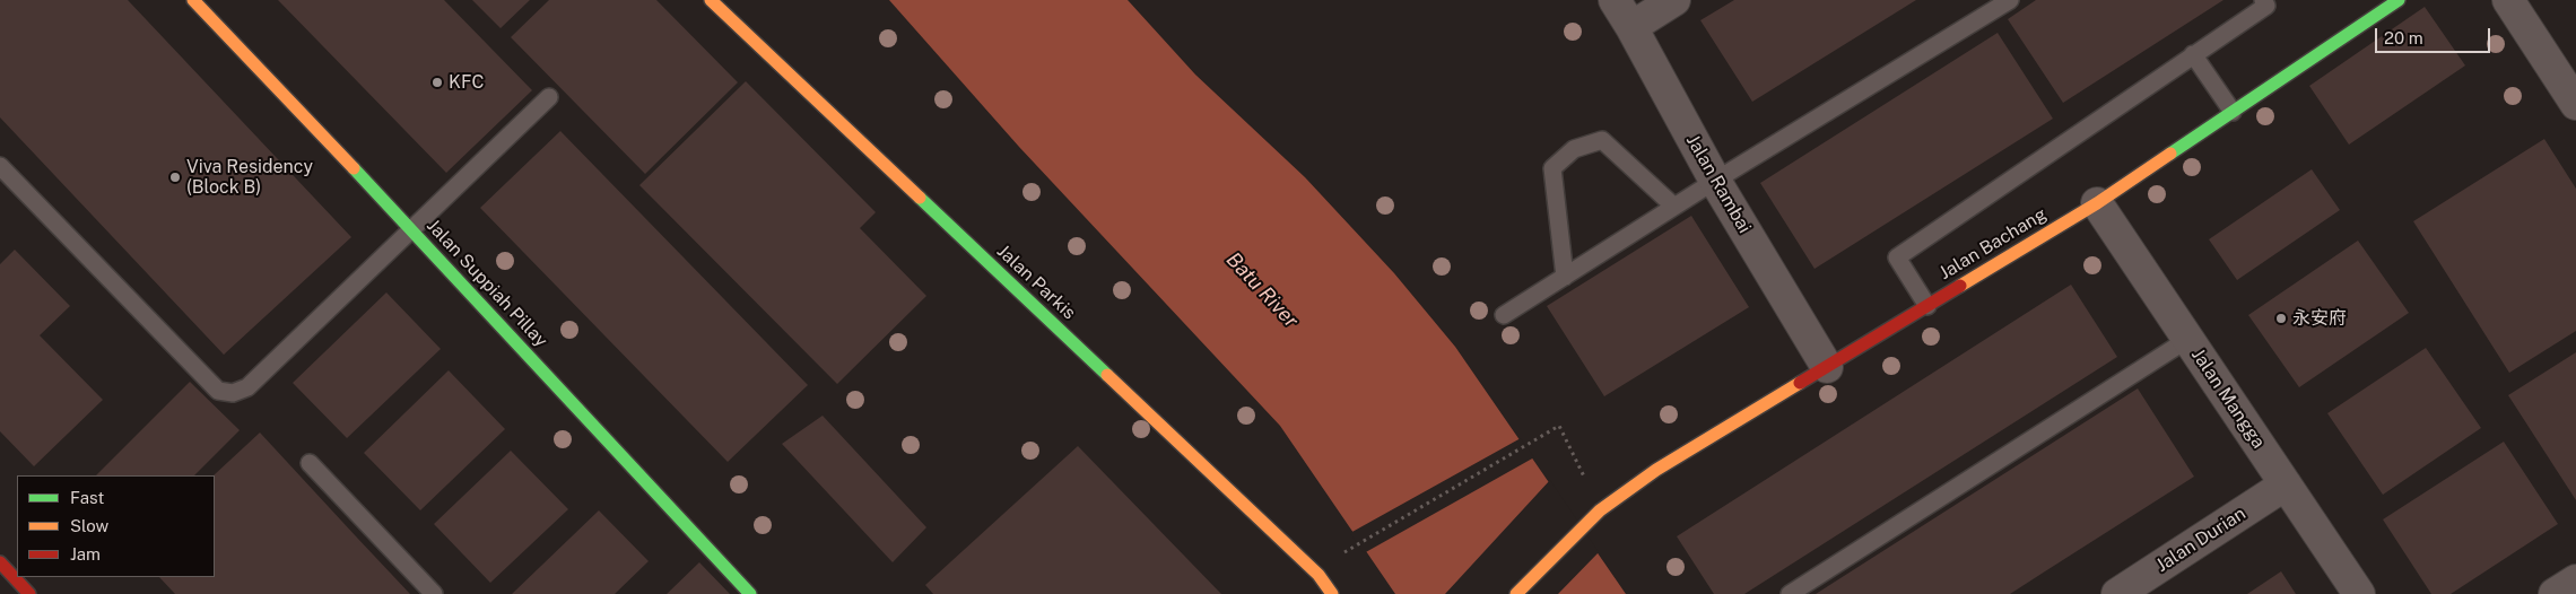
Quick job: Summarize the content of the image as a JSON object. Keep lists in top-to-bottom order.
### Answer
{
  "streets": {
    "street": [
      "Jalan Rambai",
      "Jalan Bachang",
      "Jalan Parkis",
      "Jalan Suppiah Pillay",
      "Jalan Mangga",
      "Jalan Durian"
    ]
  },
  "crossings": [
    ["Jalan Rambai", "Jalan Bachang"],
    ["Jalan Bachang", "Jalan Mangga"],
    ["Jalan Mangga", "Jalan Durian"]
  ],
  "water": ["Batu River"],
  "places": ["KFC", "Viva Residency (Block B)", "永安府"],
  "legend": ["Fast", "Slow", "Jam"],
  "scale_bar": "20 m"
}
